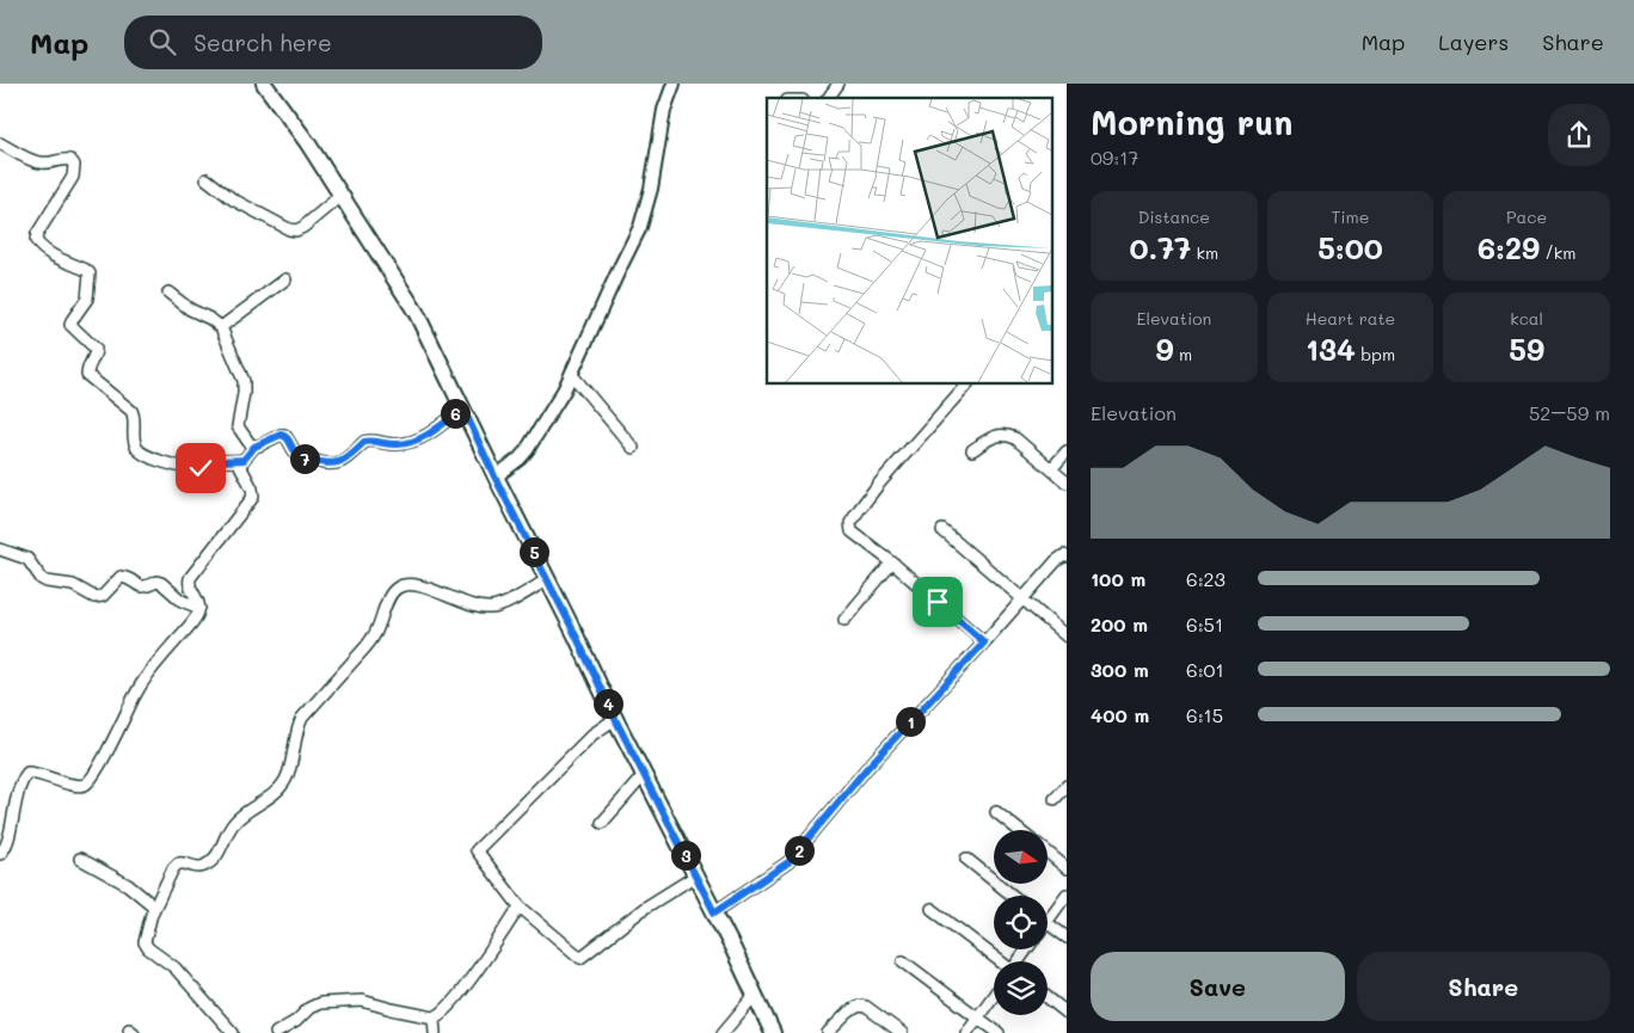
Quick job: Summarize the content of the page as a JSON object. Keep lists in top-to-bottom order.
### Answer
{
  "north": "right",
  "page": {
    "header": "Map",
    "search": "Search here",
    "nav": ["Map", "Layers", "Share"],
    "heading": ["Morning run", "09:17"],
    "stats": [
      ["Distance", "0.77 km"],
      ["Time", "5:00"],
      ["Pace", "6:29 /km"],
      ["Elevation", "9 m"],
      ["Heart rate", "134 bpm"],
      ["kcal", "59"]
    ],
    "chart": ["Elevation", "52–59 m"],
    "pins": [
      "6",
      "7",
      "5",
      "4",
      "1",
      "2",
      "3"
    ],
    "list": [
      {
        "name": "100 m",
        "note": "6:23"
      },
      {
        "name": "200 m",
        "note": "6:51"
      },
      {
        "name": "300 m",
        "note": "6:01"
      },
      {
        "name": "400 m",
        "note": "6:15"
      }
    ],
    "buttons": ["Save", "Share"]
  }
}
